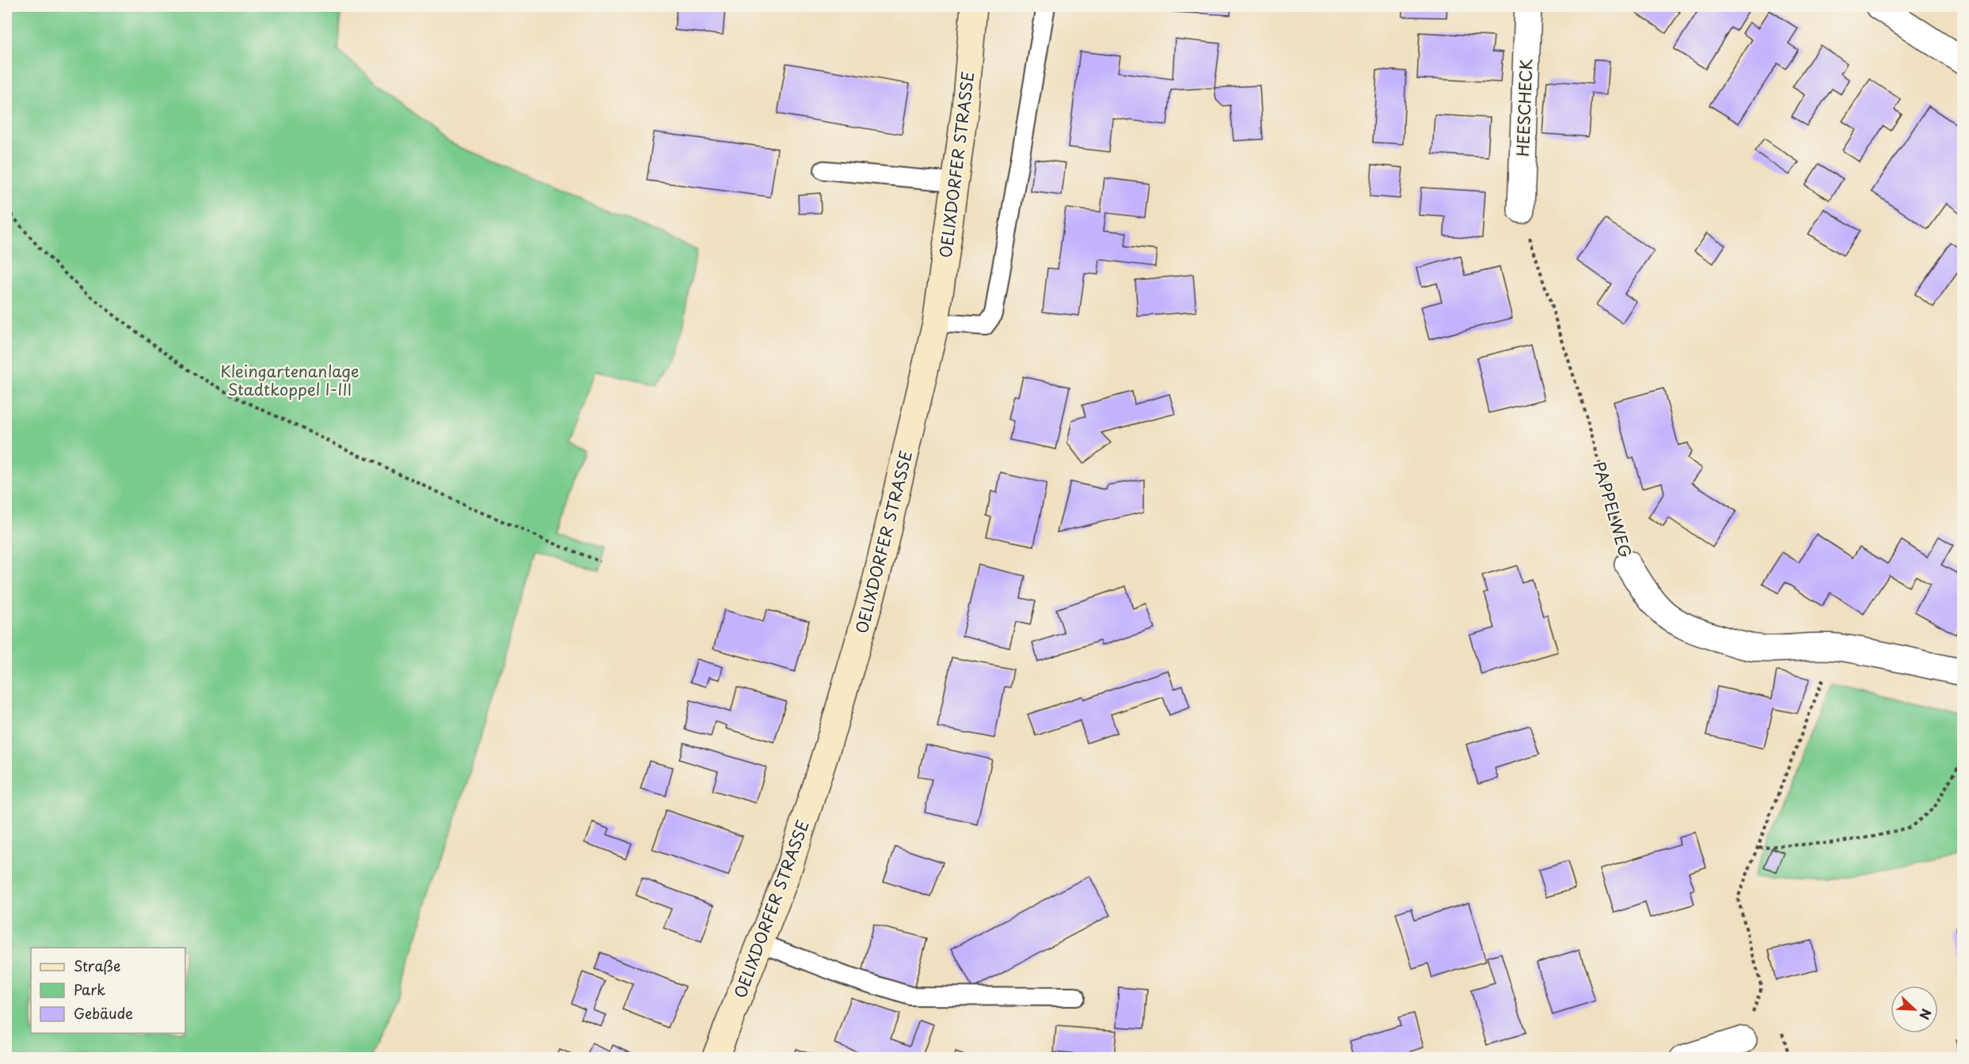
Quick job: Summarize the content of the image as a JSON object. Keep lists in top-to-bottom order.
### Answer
{
  "streets": {
    "street": ["HEESCHECK", "OELIXDORFER STRASSE", "PAPPELWEG"]
  },
  "crossings": [
    ["HEESCHECK", "PAPPELWEG"]
  ],
  "parks": ["Kleingartenanlage Stadtkoppel I-III"],
  "legend": ["Straße", "Park", "Gebäude"],
  "north": "bottom right"
}
